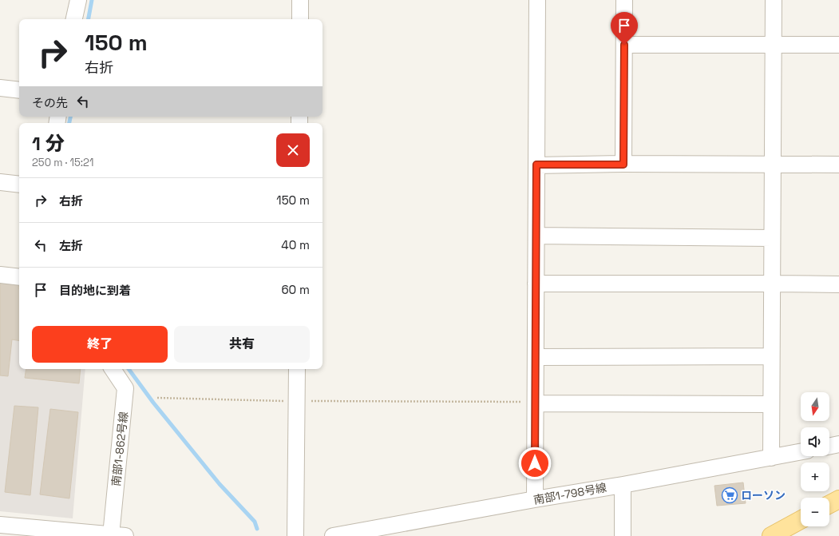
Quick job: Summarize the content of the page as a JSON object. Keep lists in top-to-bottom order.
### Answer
{
  "streets": {
    "street": ["南部1-862号線", "南部1-798号線"]
  },
  "places": {
    "supermarket": ["ローソン"]
  },
  "north": "bottom",
  "page": {
    "turn": ["150 m", "右折"],
    "then": "その先",
    "heading": ["1 分", "250 m · 15:21"],
    "list": [
      {
        "name": "右折",
        "value": "150 m"
      },
      {
        "name": "左折",
        "value": "40 m"
      },
      {
        "name": "目的地に到着",
        "value": "60 m"
      }
    ],
    "buttons": ["終了", "共有"],
    "map_buttons": ["+", "−"]
  }
}
